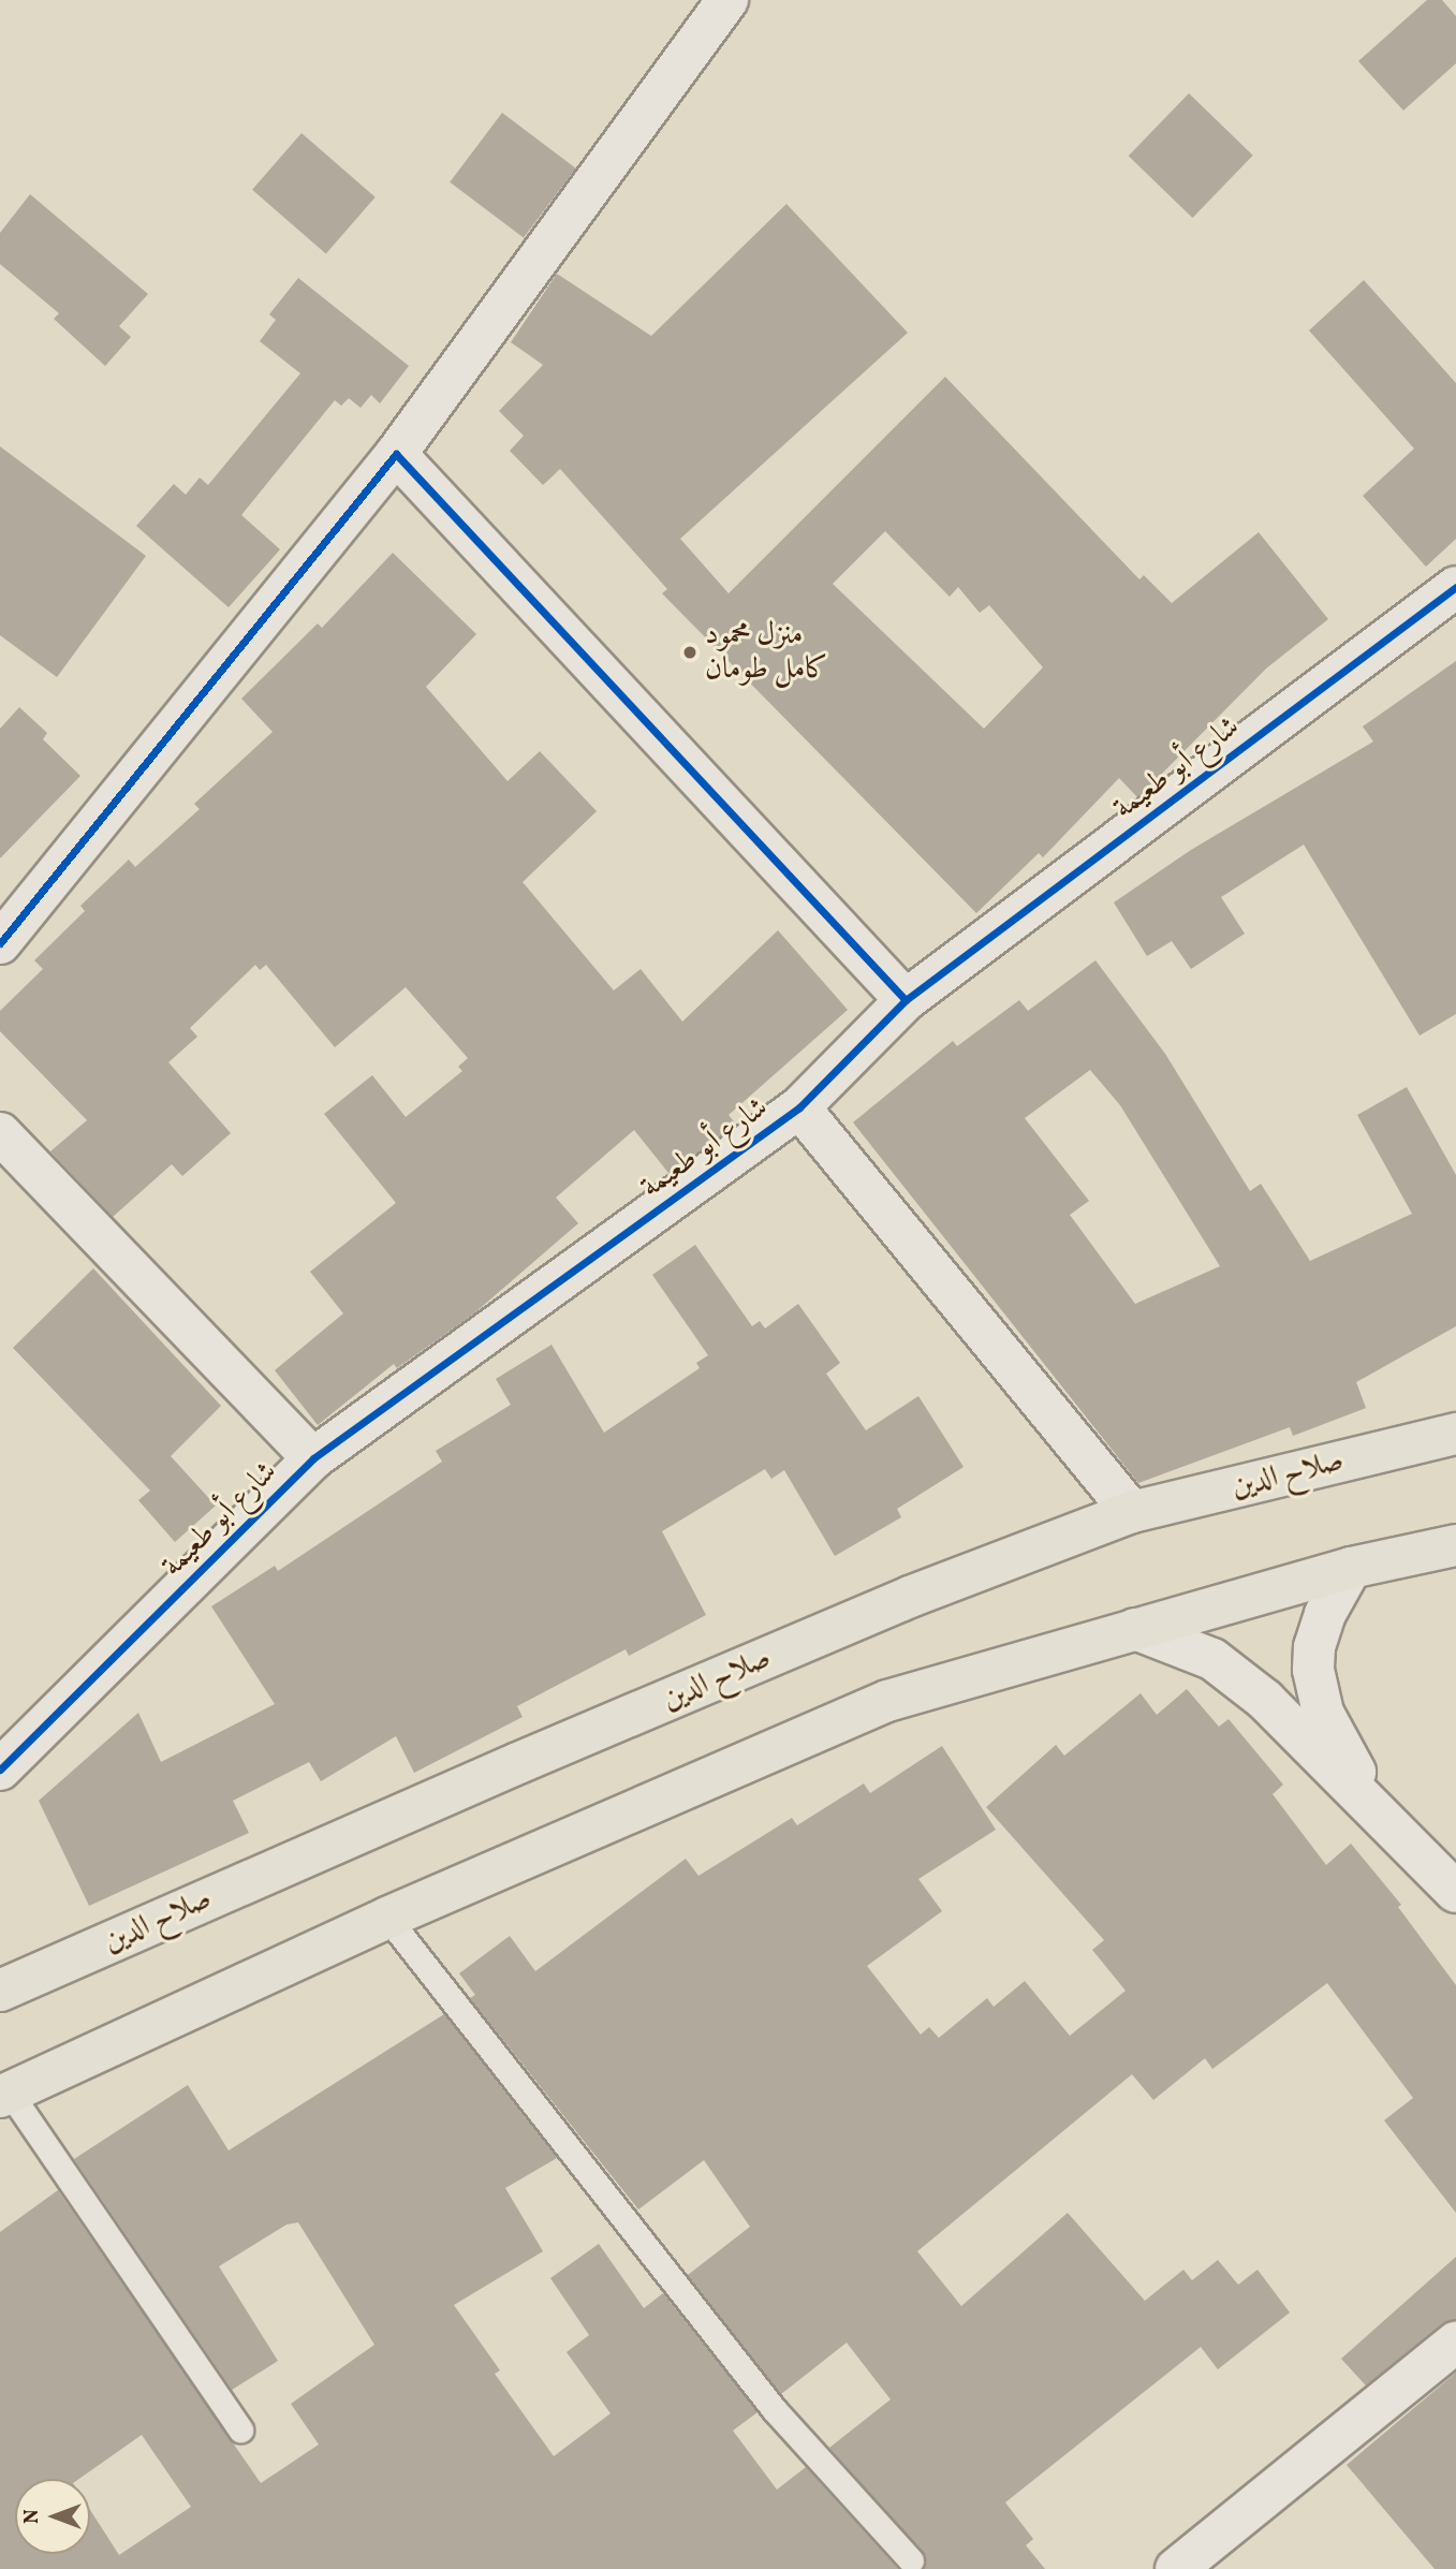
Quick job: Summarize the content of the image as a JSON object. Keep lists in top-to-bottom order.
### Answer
{
  "streets": {
    "highway": ["صلاح الدين"],
    "street": ["شارع أبو طعيمة"]
  },
  "places": ["منزل محمود كامل طومان"],
  "north": "left"
}
